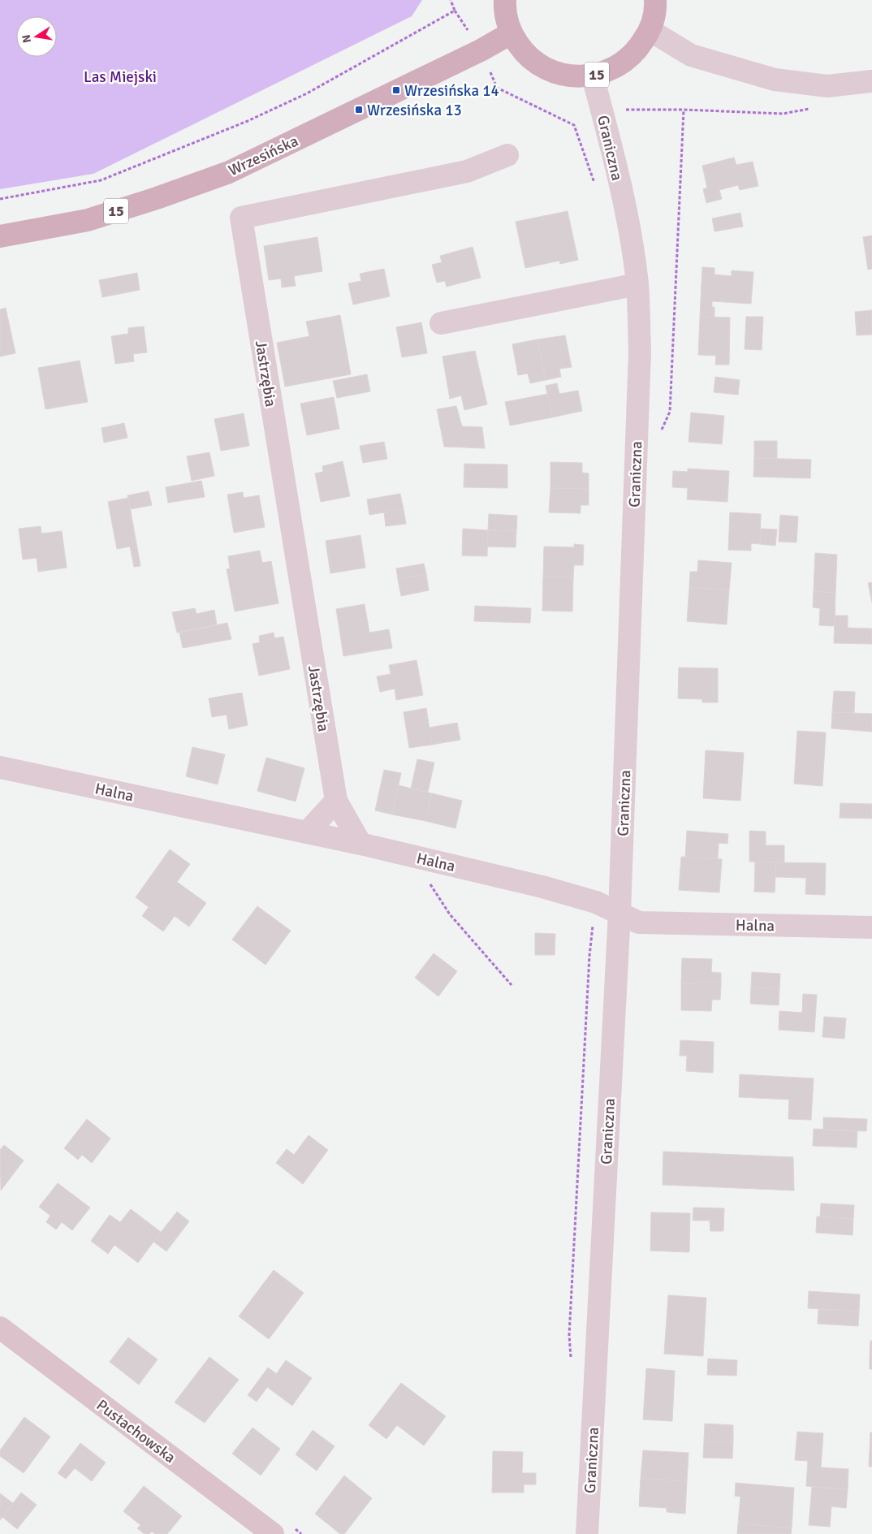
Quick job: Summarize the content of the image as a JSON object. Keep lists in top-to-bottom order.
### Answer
{
  "streets": {
    "main road": ["15", "Wrzesińska"],
    "street": [
      "Graniczna",
      "Jastrzębia",
      "Halna",
      "Pustachowska"
    ]
  },
  "crossings": [
    ["15", "Graniczna"],
    ["15", "Wrzesińska"],
    ["Graniczna", "Halna"],
    ["Jastrzębia", "Halna"]
  ],
  "parks": ["Las Miejski"],
  "places": {
    "transit": ["Wrzesińska 14", "Wrzesińska 13"]
  },
  "north": "left"
}
